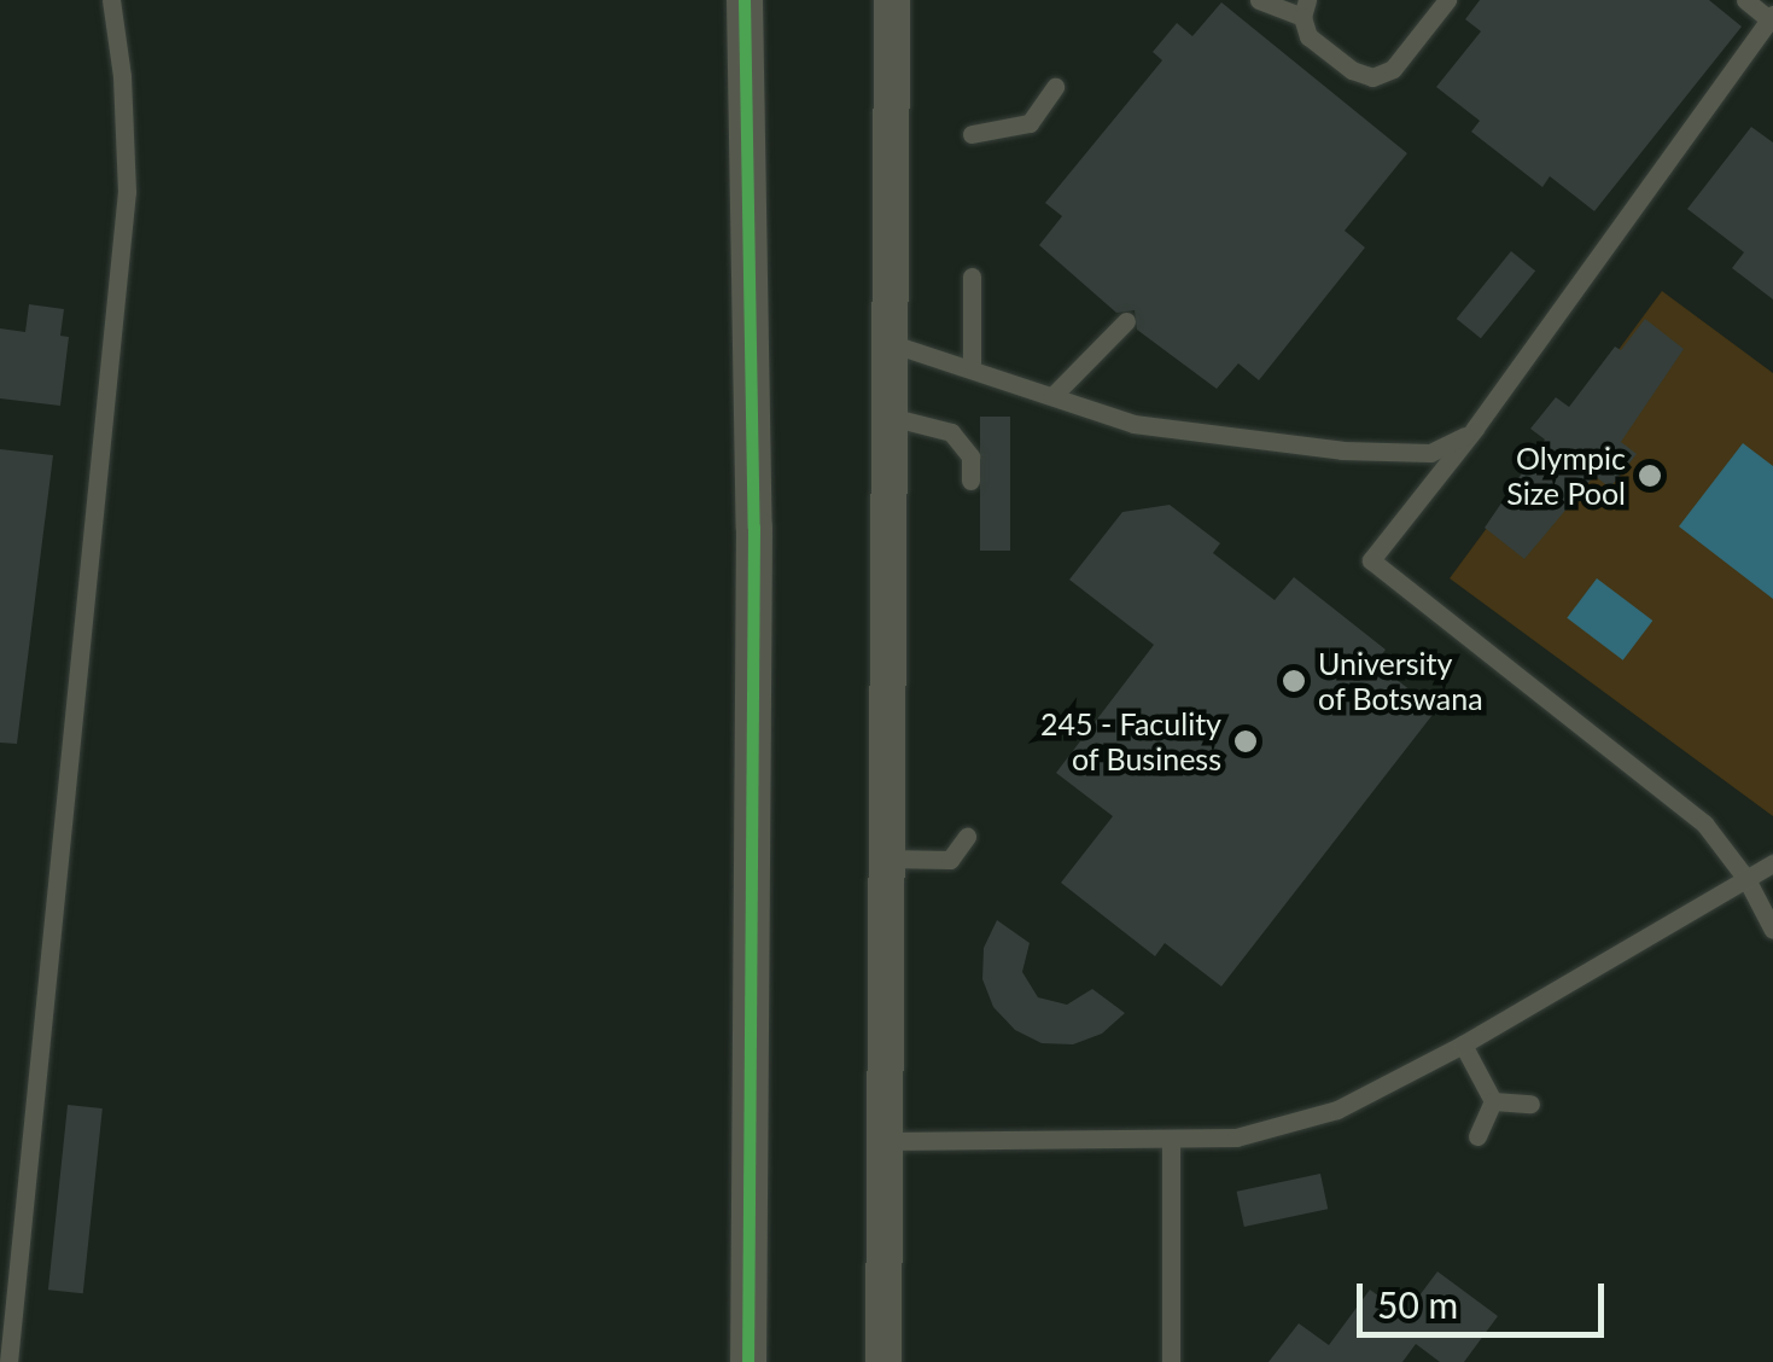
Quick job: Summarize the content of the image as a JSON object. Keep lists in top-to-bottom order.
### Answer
{
  "places": ["Olympic Size Pool", "University of Botswana", "245 - Faculity of Business"],
  "scale_bar": "50 m"
}
